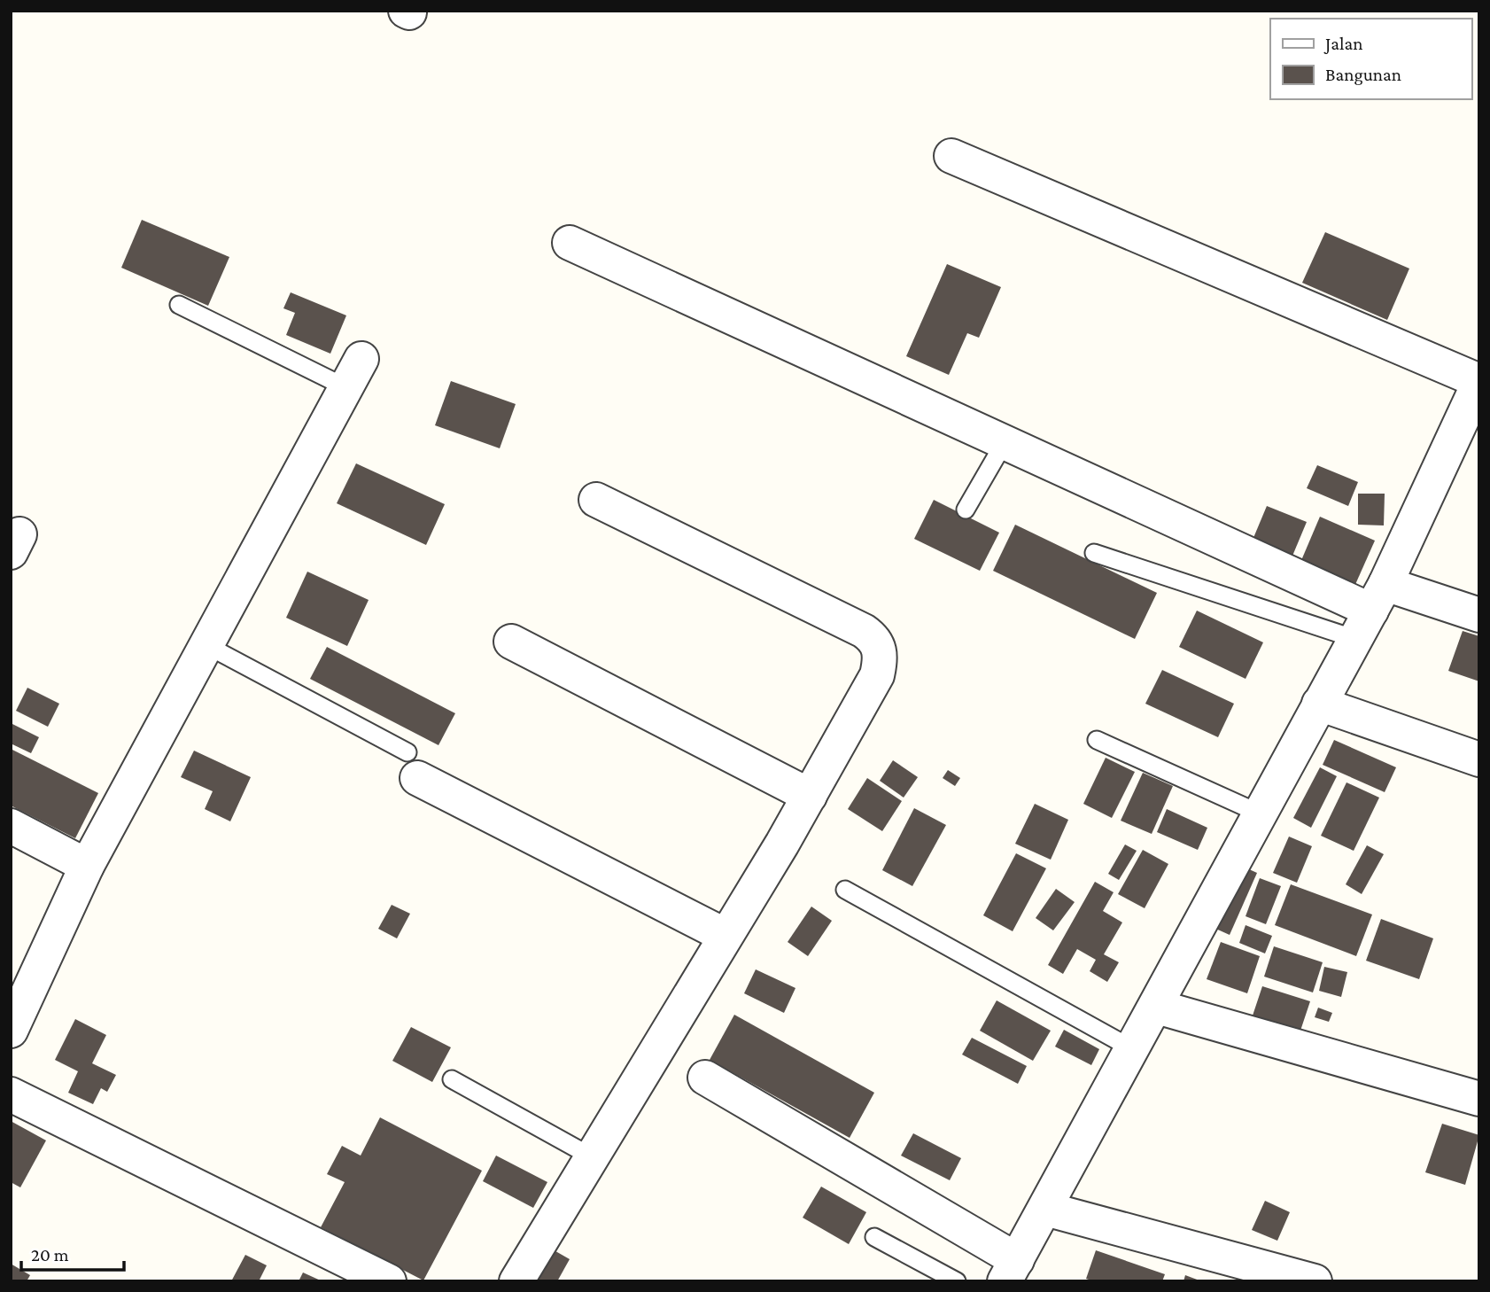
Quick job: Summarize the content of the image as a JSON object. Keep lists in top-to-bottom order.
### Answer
{
  "legend": ["Jalan", "Bangunan"],
  "scale_bar": "20 m"
}
